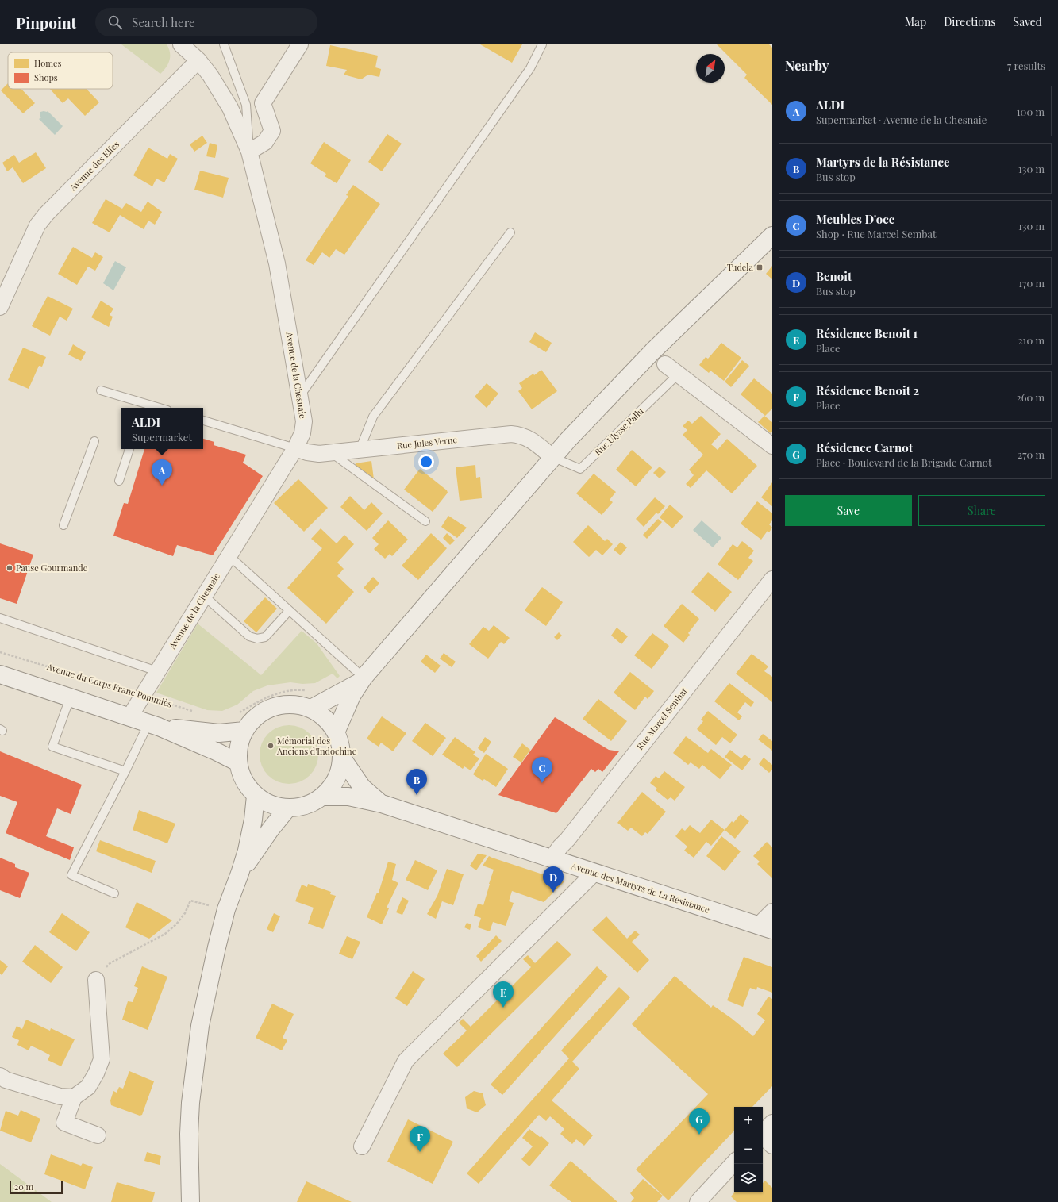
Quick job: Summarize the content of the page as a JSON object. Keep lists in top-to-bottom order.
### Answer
{
  "streets": {
    "main road": ["Avenue des Martyrs de La Résistance"],
    "street": [
      "Avenue des Elfes",
      "Avenue de la Chesnaie",
      "Rue Jules Verne",
      "Rue Marcel Sembat"
    ],
    "lane": ["Rue Ulysse Pallu"],
    "path": ["Avenue du Corps Franc Pommiès"]
  },
  "crossings": [
    ["Avenue des Elfes", "Avenue de la Chesnaie"],
    ["Avenue de la Chesnaie", "Rue Jules Verne"],
    ["Avenue de la Chesnaie", "Avenue du Corps Franc Pommiès"],
    ["Rue Ulysse Pallu", "Rue Jules Verne"],
    ["Rue Marcel Sembat", "Avenue des Martyrs de La Résistance"]
  ],
  "places": {
    "transit": ["Tudela"],
    "other": ["Pause Gourmande", "Mémorial des Anciens d'Indochine"]
  },
  "legend": ["Homes", "Shops"],
  "scale_bar": "20 m",
  "north": "top right",
  "page": {
    "header": "Pinpoint",
    "search": "Search here",
    "nav": ["Map", "Directions", "Saved"],
    "heading": ["Nearby", "7 results"],
    "list": [
      {
        "mark": "A",
        "name": "ALDI",
        "note": "Supermarket · Avenue de la Chesnaie",
        "value": "100 m"
      },
      {
        "mark": "B",
        "name": "Martyrs de la Résistance",
        "note": "Bus stop",
        "value": "130 m"
      },
      {
        "mark": "C",
        "name": "Meubles D'occ",
        "note": "Shop · Rue Marcel Sembat",
        "value": "130 m"
      },
      {
        "mark": "D",
        "name": "Benoit",
        "note": "Bus stop",
        "value": "170 m"
      },
      {
        "mark": "E",
        "name": "Résidence Benoit 1",
        "note": "Place",
        "value": "210 m"
      },
      {
        "mark": "F",
        "name": "Résidence Benoit 2",
        "note": "Place",
        "value": "260 m"
      },
      {
        "mark": "G",
        "name": "Résidence Carnot",
        "note": "Place · Boulevard de la Brigade Carnot",
        "value": "270 m"
      }
    ],
    "popup": ["ALDI", "Supermarket"],
    "pins": [
      "A",
      "C",
      "B",
      "D",
      "E",
      "G",
      "F"
    ],
    "buttons": ["Save", "Share"],
    "map_buttons": ["+", "−"],
    "scale": "20 m"
  }
}
